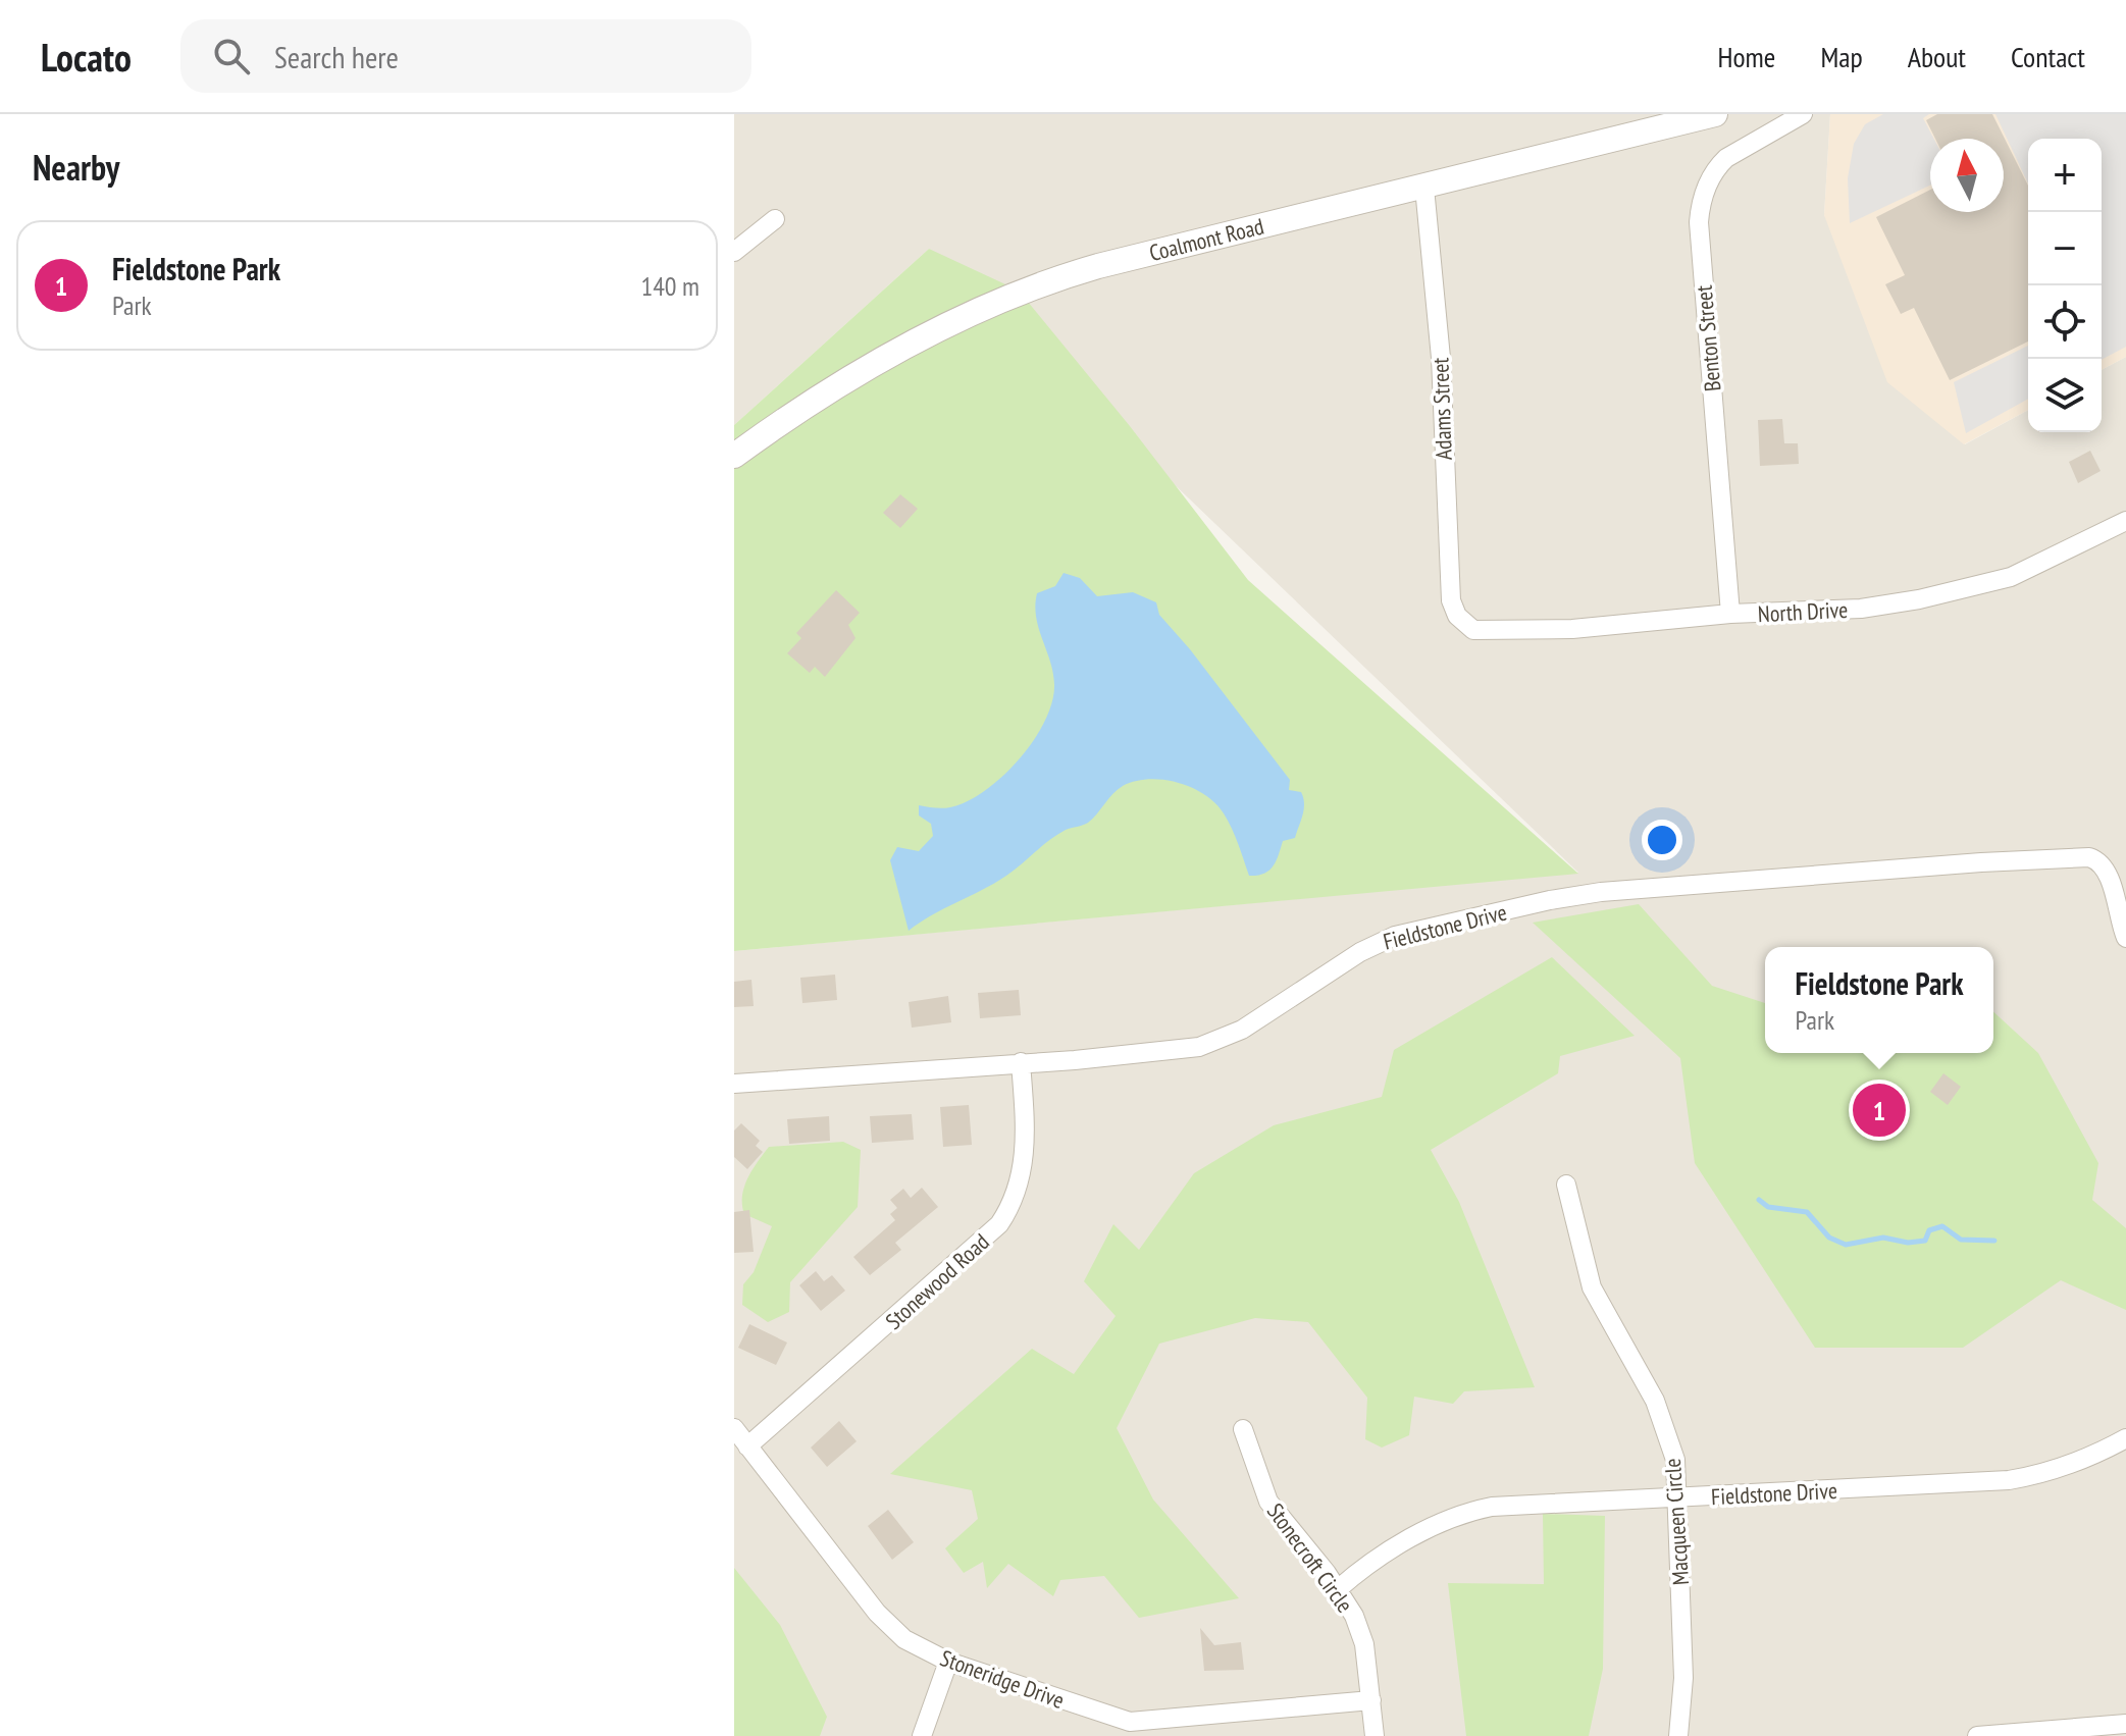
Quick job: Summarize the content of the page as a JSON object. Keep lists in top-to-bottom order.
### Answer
{
  "streets": {
    "street": [
      "Coalmont Road",
      "Benton Street",
      "Adams Street",
      "North Drive",
      "Fieldstone Drive",
      "Stonewood Road",
      "Macqueen Circle",
      "Stonecroft Circle",
      "Stoneridge Drive"
    ]
  },
  "crossings": [
    ["Coalmont Road", "Adams Street"],
    ["Benton Street", "North Drive"],
    ["Adams Street", "North Drive"],
    ["Fieldstone Drive", "Stonewood Road"],
    ["Fieldstone Drive", "Macqueen Circle"],
    ["Fieldstone Drive", "Stonecroft Circle"],
    ["Stonewood Road", "Stoneridge Drive"],
    ["Stonecroft Circle", "Stoneridge Drive"]
  ],
  "north": "top",
  "page": {
    "header": "Locato",
    "search": "Search here",
    "nav": [
      "Home",
      "Map",
      "About",
      "Contact"
    ],
    "heading": "Nearby",
    "map_buttons": ["+", "−"],
    "list": [
      {
        "mark": "1",
        "name": "Fieldstone Park",
        "note": "Park",
        "value": "140 m"
      }
    ],
    "popup": ["Fieldstone Park", "Park"],
    "pins": "1"
  }
}
